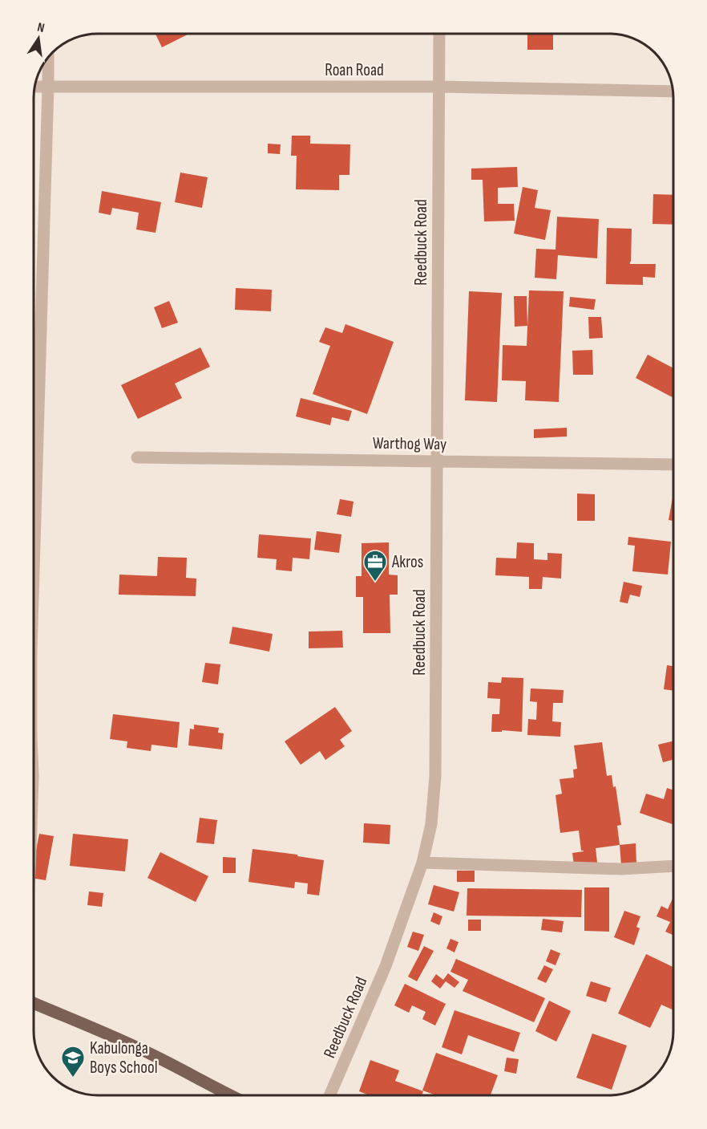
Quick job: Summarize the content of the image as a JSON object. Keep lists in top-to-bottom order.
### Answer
{
  "streets": {
    "street": ["Roan Road", "Reedbuck Road", "Warthog Way"]
  },
  "crossings": [
    ["Roan Road", "Reedbuck Road"],
    ["Reedbuck Road", "Warthog Way"]
  ],
  "places": {
    "office": ["Akros"],
    "school or university": ["Kabulonga Boys School"]
  },
  "north": "top"
}
